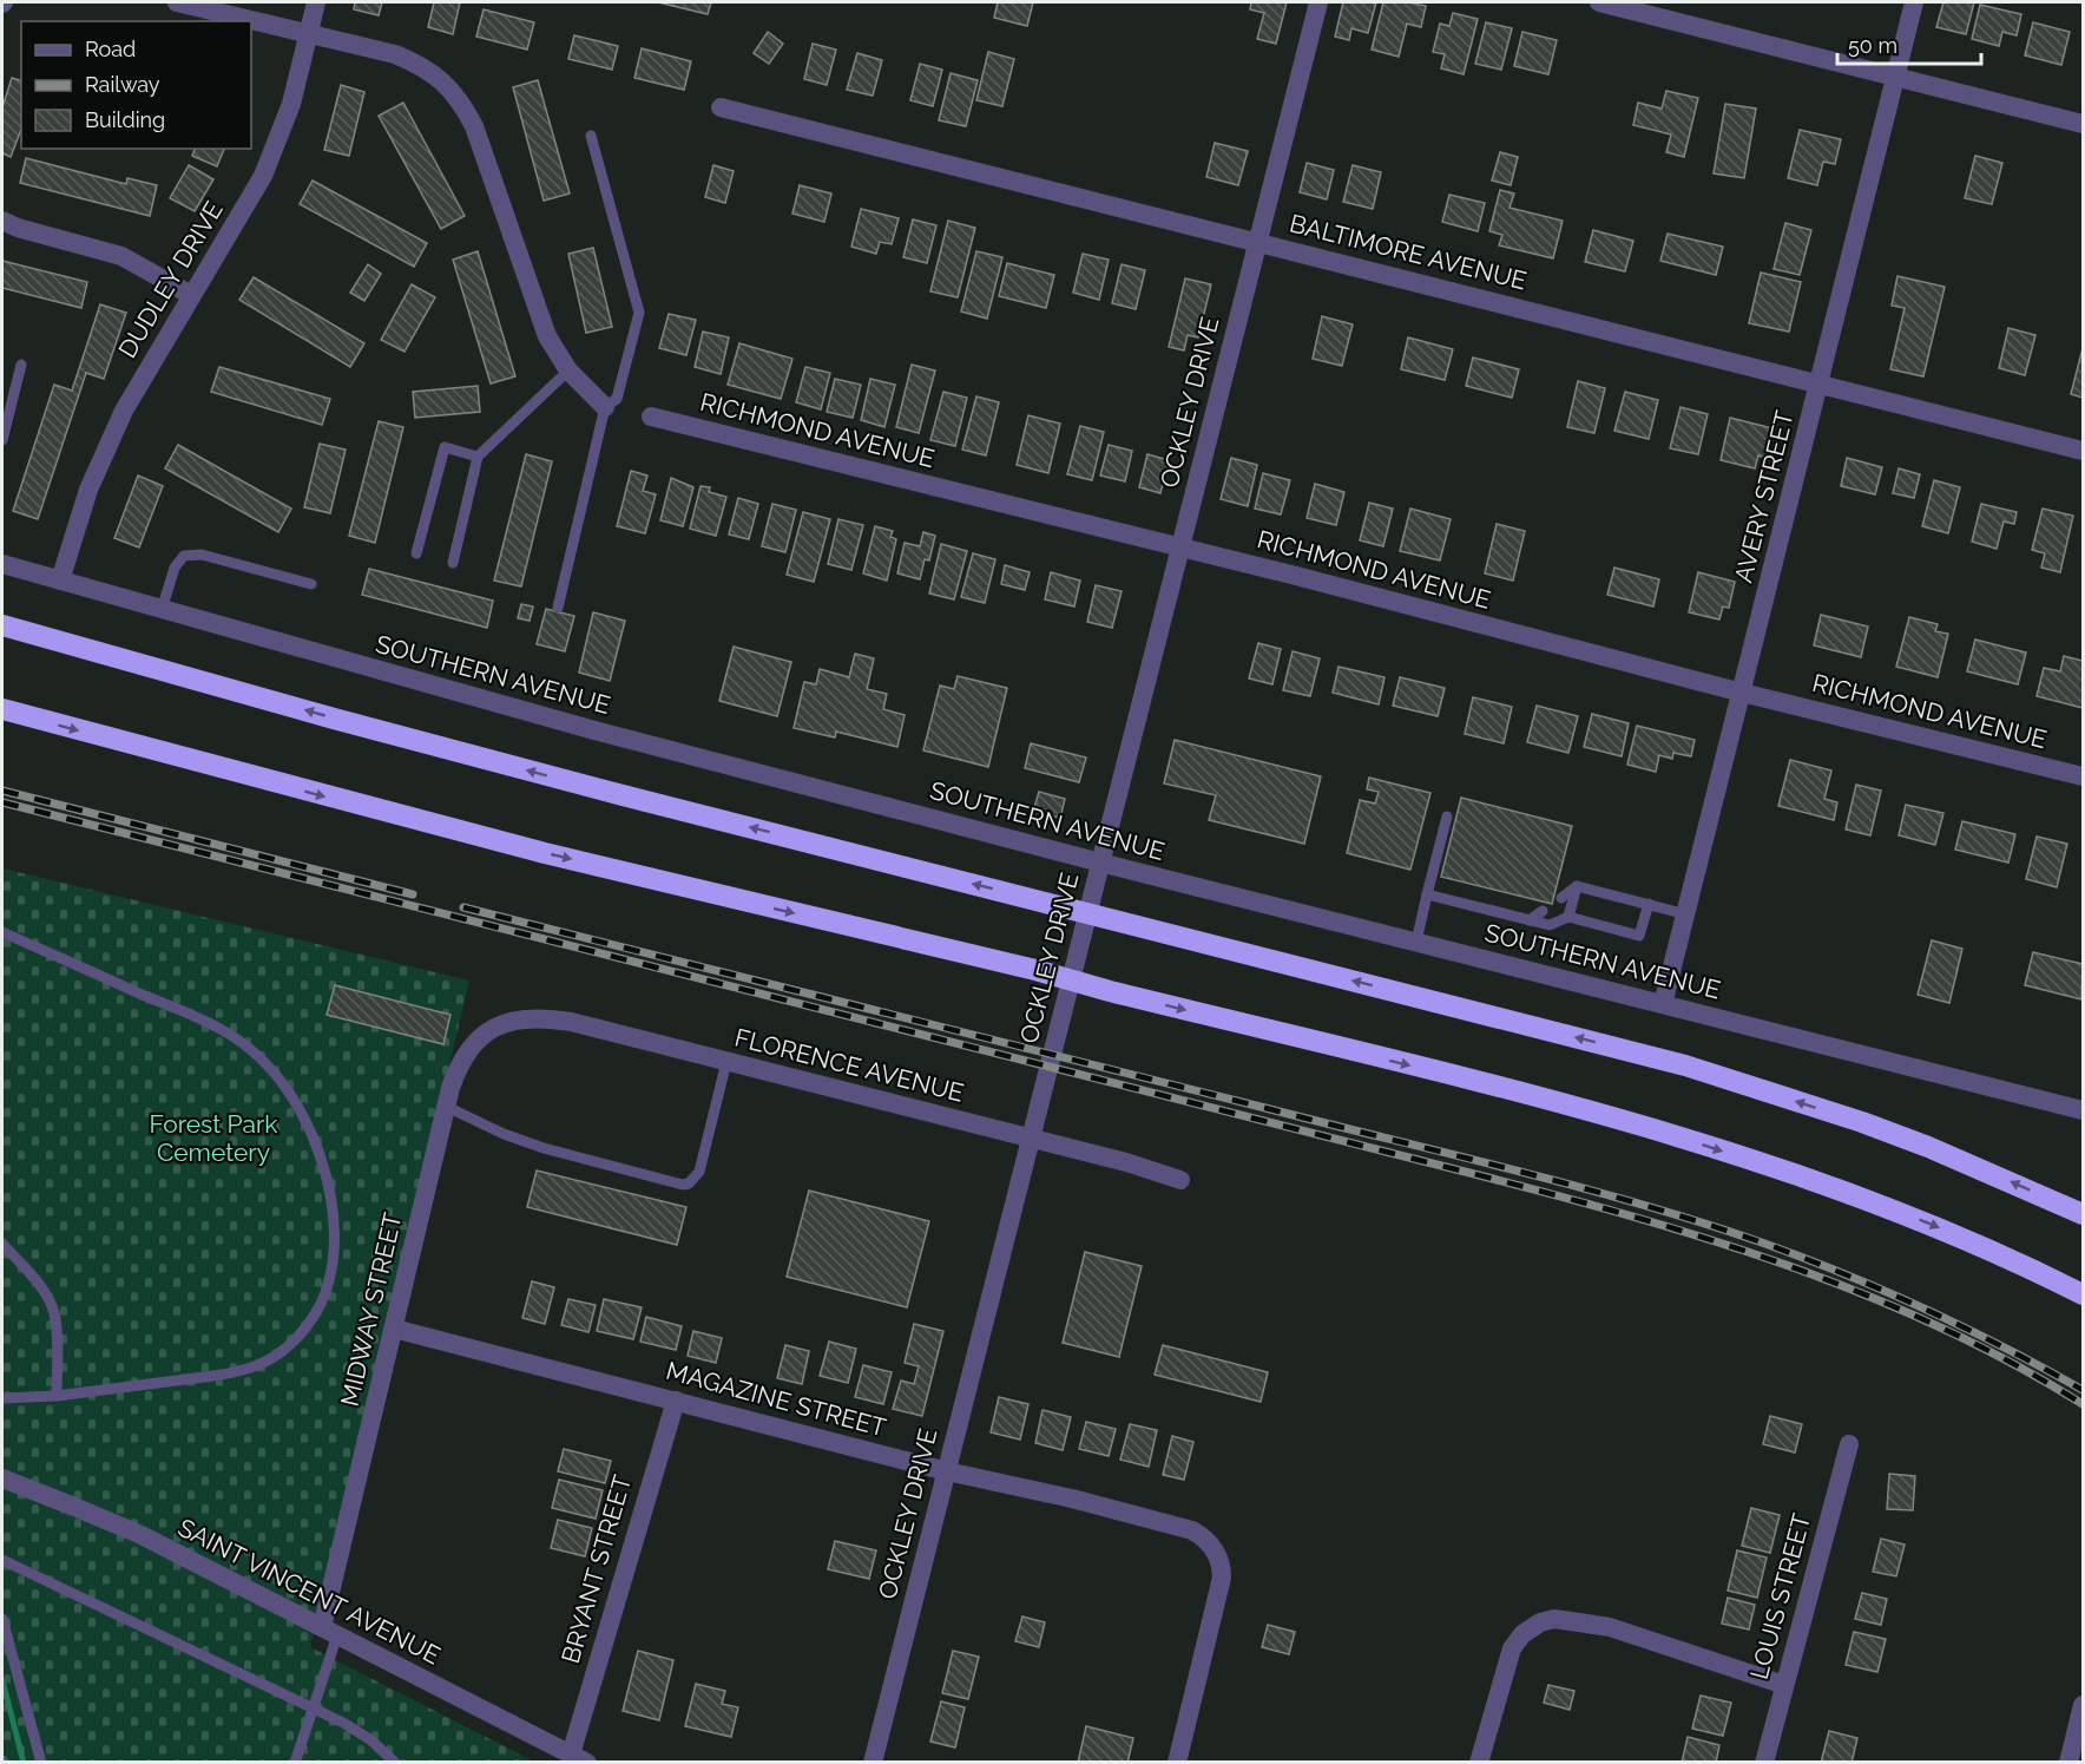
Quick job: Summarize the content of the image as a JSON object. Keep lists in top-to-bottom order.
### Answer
{
  "streets": {
    "street": [
      "BALTIMORE AVENUE",
      "DUDLEY DRIVE",
      "OCKLEY DRIVE",
      "RICHMOND AVENUE",
      "AVERY STREET",
      "SOUTHERN AVENUE",
      "FLORENCE AVENUE",
      "MIDWAY STREET",
      "MAGAZINE STREET",
      "BRYANT STREET",
      "SAINT VINCENT AVENUE",
      "LOUIS STREET"
    ]
  },
  "crossings": [
    ["BALTIMORE AVENUE", "OCKLEY DRIVE"],
    ["BALTIMORE AVENUE", "AVERY STREET"],
    ["DUDLEY DRIVE", "SOUTHERN AVENUE"],
    ["OCKLEY DRIVE", "RICHMOND AVENUE"],
    ["OCKLEY DRIVE", "SOUTHERN AVENUE"],
    ["OCKLEY DRIVE", "FLORENCE AVENUE"],
    ["OCKLEY DRIVE", "MAGAZINE STREET"],
    ["RICHMOND AVENUE", "AVERY STREET"],
    ["AVERY STREET", "SOUTHERN AVENUE"],
    ["FLORENCE AVENUE", "MIDWAY STREET"],
    ["MIDWAY STREET", "MAGAZINE STREET"],
    ["MIDWAY STREET", "SAINT VINCENT AVENUE"],
    ["MAGAZINE STREET", "BRYANT STREET"],
    ["BRYANT STREET", "SAINT VINCENT AVENUE"]
  ],
  "parks": ["Forest Park Cemetery"],
  "legend": ["Road", "Railway", "Building"],
  "scale_bar": "50 m"
}
